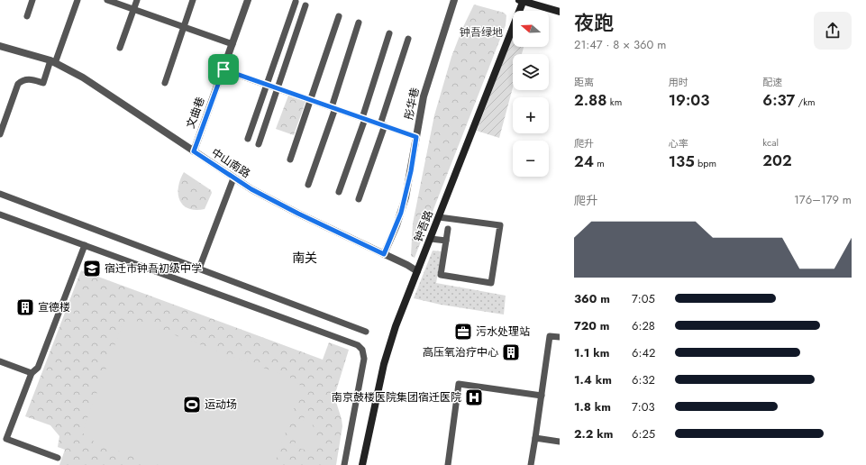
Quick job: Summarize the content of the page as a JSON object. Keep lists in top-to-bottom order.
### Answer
{
  "streets": {
    "street": [
      "彤华巷",
      "文曲巷",
      "中山南路",
      "钟吾路"
    ]
  },
  "crossings": [
    ["彤华巷", "中山南路"],
    ["文曲巷", "中山南路"],
    ["中山南路", "钟吾路"]
  ],
  "districts": ["南关"],
  "parks": ["钟吾绿地"],
  "places": {
    "school or university": ["宿迁市钟吾初级中学"],
    "building": ["宣德楼", "高压氧治疗中心"],
    "office": ["污水处理站"],
    "hospital": ["南京鼓楼医院集团宿迁医院"],
    "sports": ["运动场"]
  },
  "north": "left",
  "page": {
    "heading": ["夜跑", "21:47 · 8 × 360 m"],
    "map_buttons": ["+", "−"],
    "stats": [
      ["距离", "2.88 km"],
      ["用时", "19:03"],
      ["配速", "6:37 /km"],
      ["爬升", "24 m"],
      ["心率", "135 bpm"],
      ["kcal", "202"]
    ],
    "chart": ["爬升", "176–179 m"],
    "list": [
      {
        "name": "360 m",
        "note": "7:05"
      },
      {
        "name": "720 m",
        "note": "6:28"
      },
      {
        "name": "1.1 km",
        "note": "6:42"
      },
      {
        "name": "1.4 km",
        "note": "6:32"
      },
      {
        "name": "1.8 km",
        "note": "7:03"
      },
      {
        "name": "2.2 km",
        "note": "6:25"
      }
    ]
  }
}
